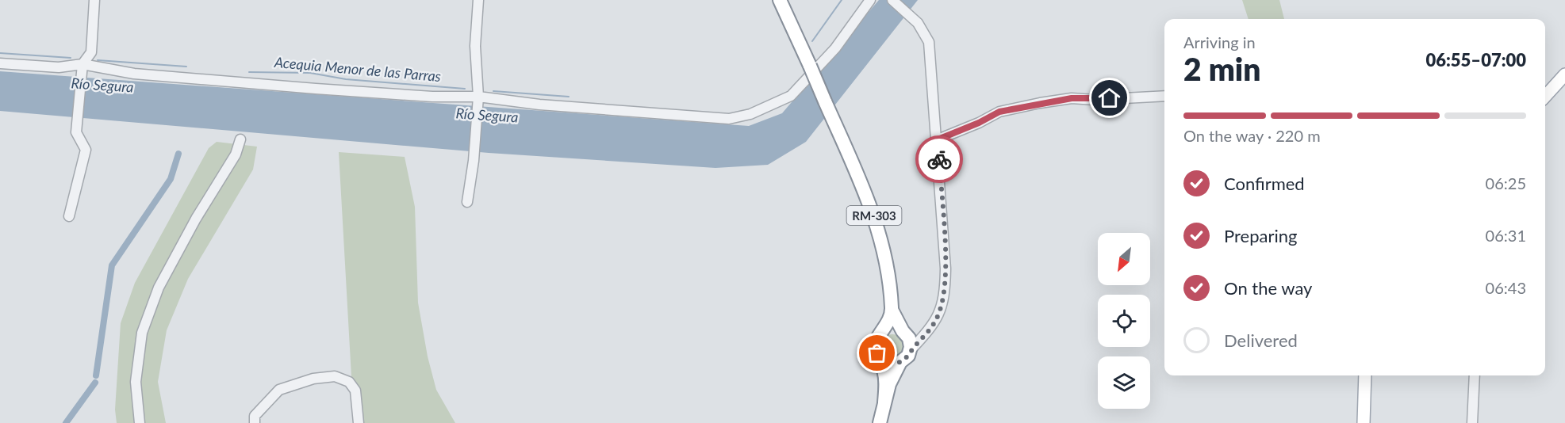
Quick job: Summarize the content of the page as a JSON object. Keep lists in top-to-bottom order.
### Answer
{
  "streets": {
    "highway": ["RM-303"]
  },
  "water": ["Acequia Menor de las Parras", "Río Segura"],
  "north": "bottom left",
  "page": {
    "heading": ["2 min", "Arriving in", "06:55–07:00"],
    "bar": "On the way · 220 m",
    "list": [
      ["Confirmed", "06:25"],
      ["Preparing", "06:31"],
      ["On the way", "06:43"],
      "Delivered"
    ]
  }
}
